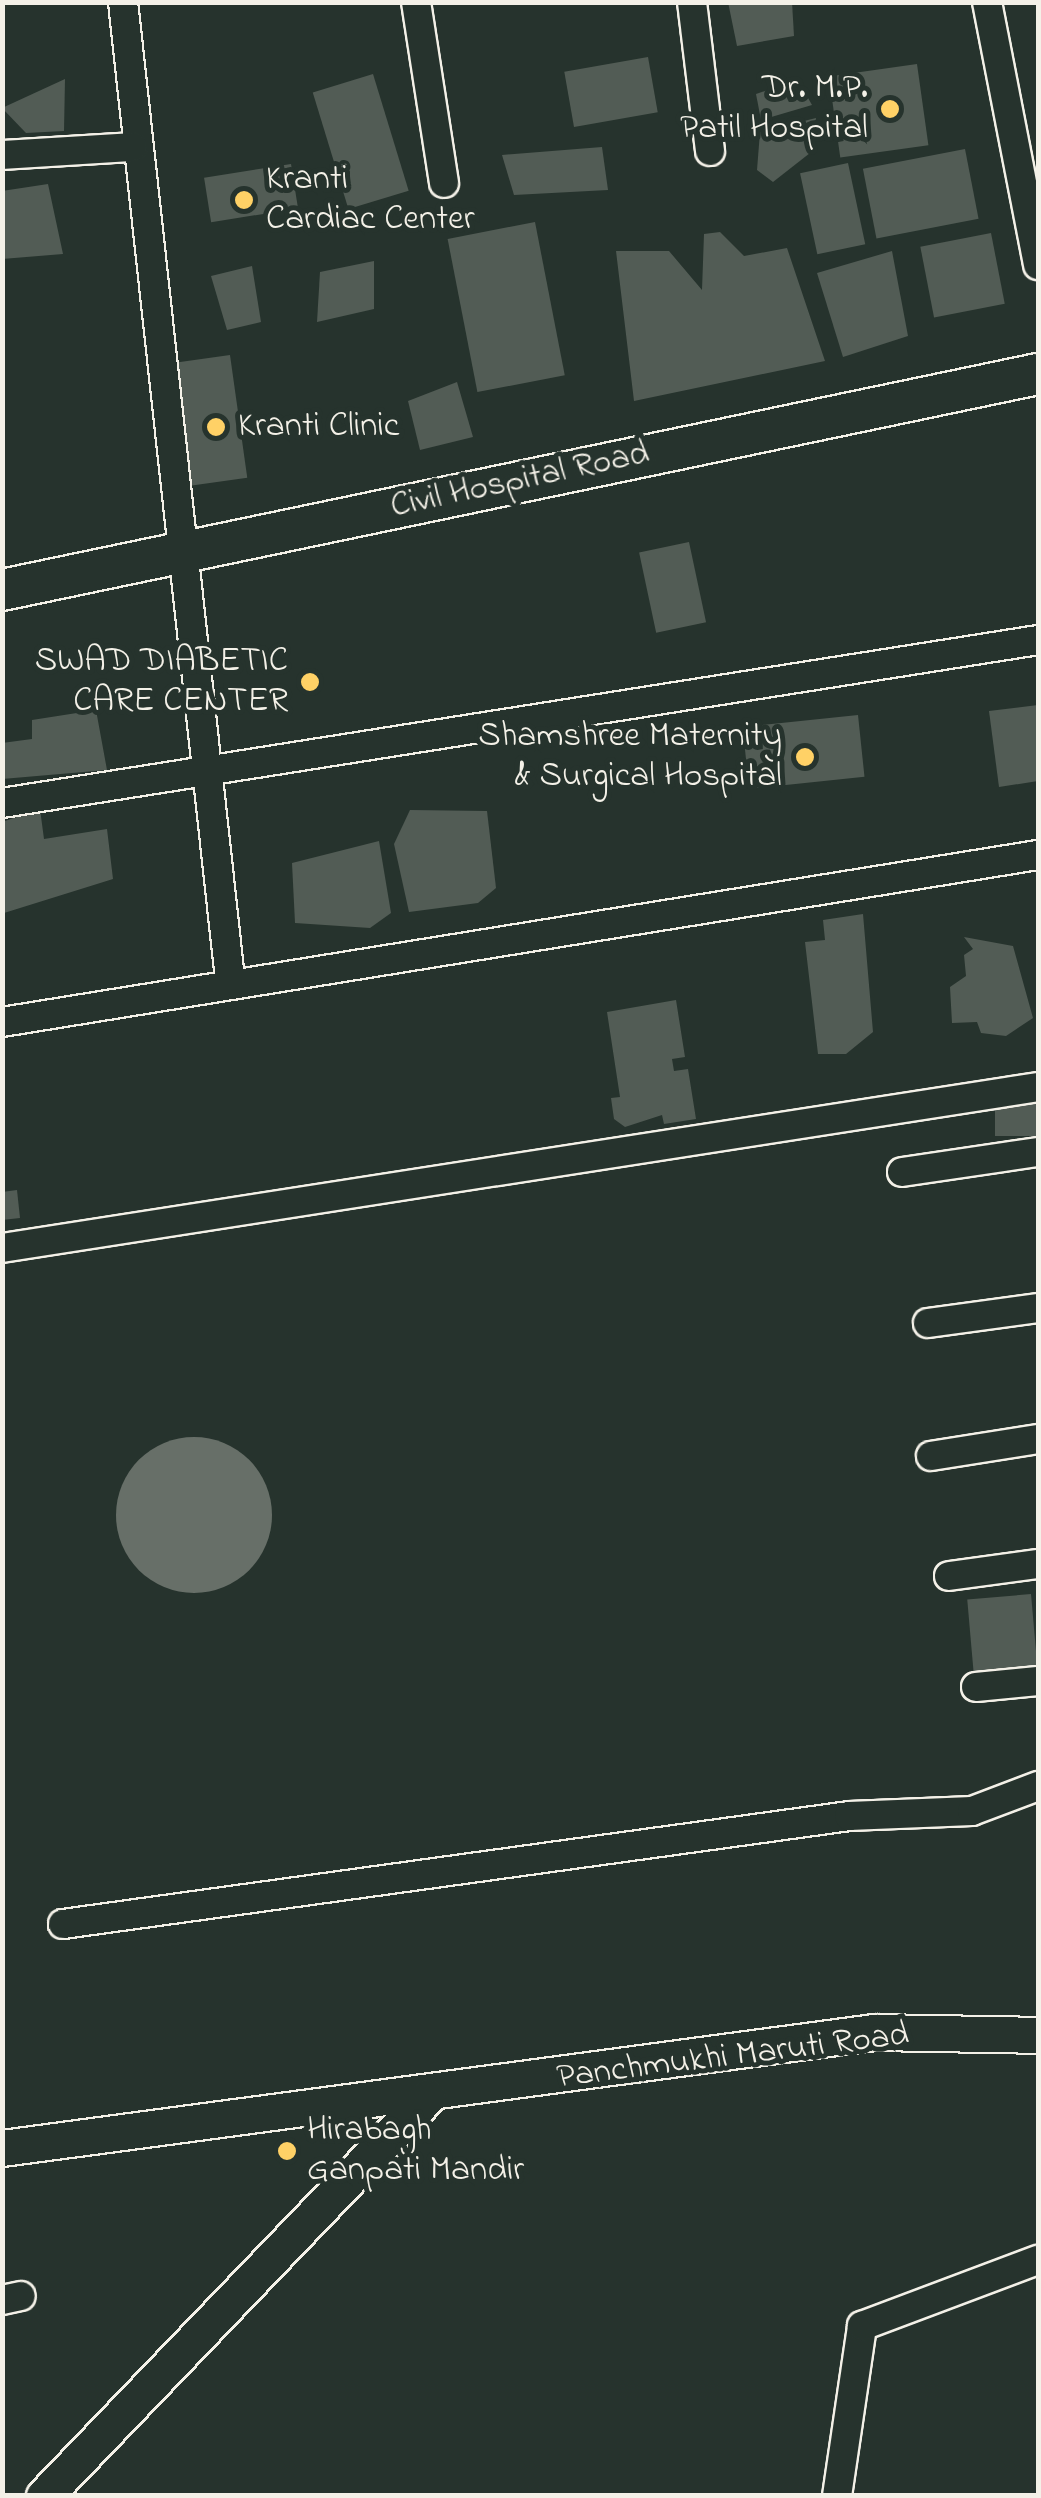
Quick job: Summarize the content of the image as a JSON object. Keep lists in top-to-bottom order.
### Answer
{
  "streets": {
    "main road": ["Civil Hospital Road"],
    "street": ["Panchmukhi Maruti Road"]
  },
  "places": [
    "Dr. M.P. Patil Hospital",
    "Kranti Cardiac Center",
    "Kranti Clinic",
    "SWAD DIABETIC CARE CENTER",
    "Shamshree Maternity & Surgical Hospital",
    "Hirabagh Ganpati Mandir"
  ]
}
